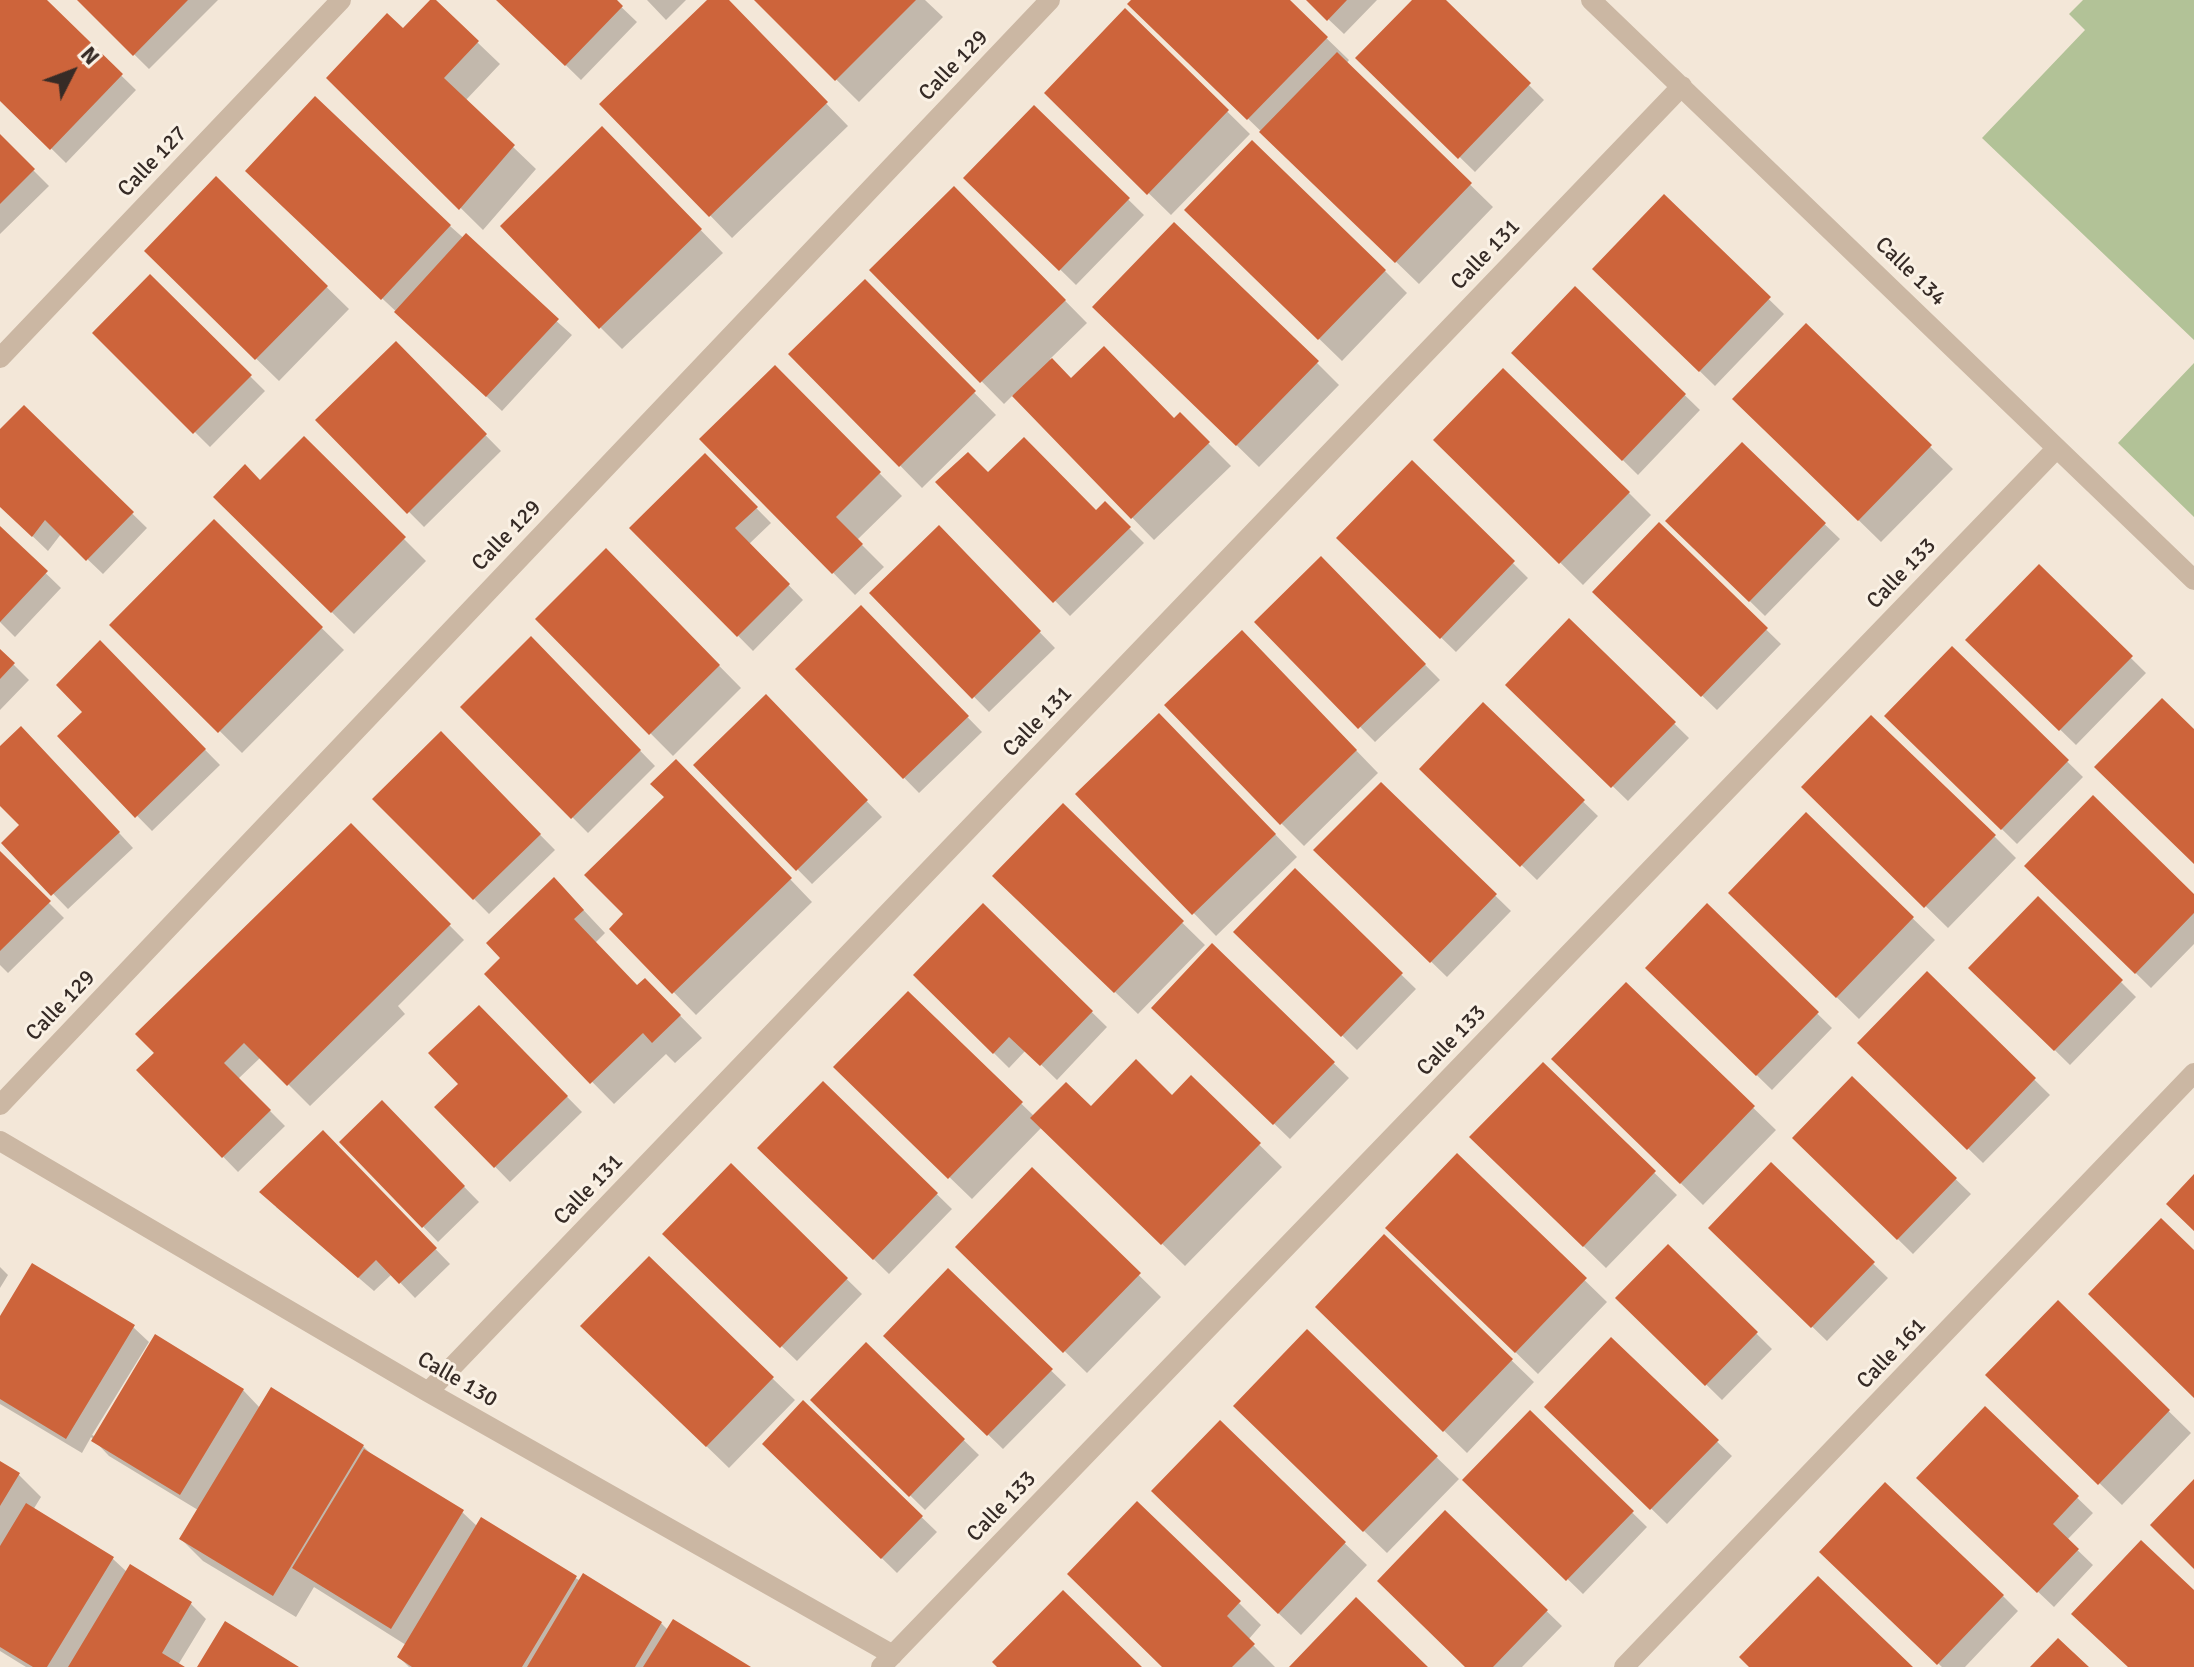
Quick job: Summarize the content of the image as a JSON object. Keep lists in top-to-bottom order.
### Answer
{
  "streets": {
    "street": [
      "Calle 129",
      "Calle 127",
      "Calle 131",
      "Calle 134",
      "Calle 133",
      "Calle 161",
      "Calle 130"
    ]
  },
  "crossings": [
    ["Calle 131", "Calle 134"],
    ["Calle 131", "Calle 130"],
    ["Calle 134", "Calle 133"],
    ["Calle 133", "Calle 130"]
  ],
  "north": "top right"
}
